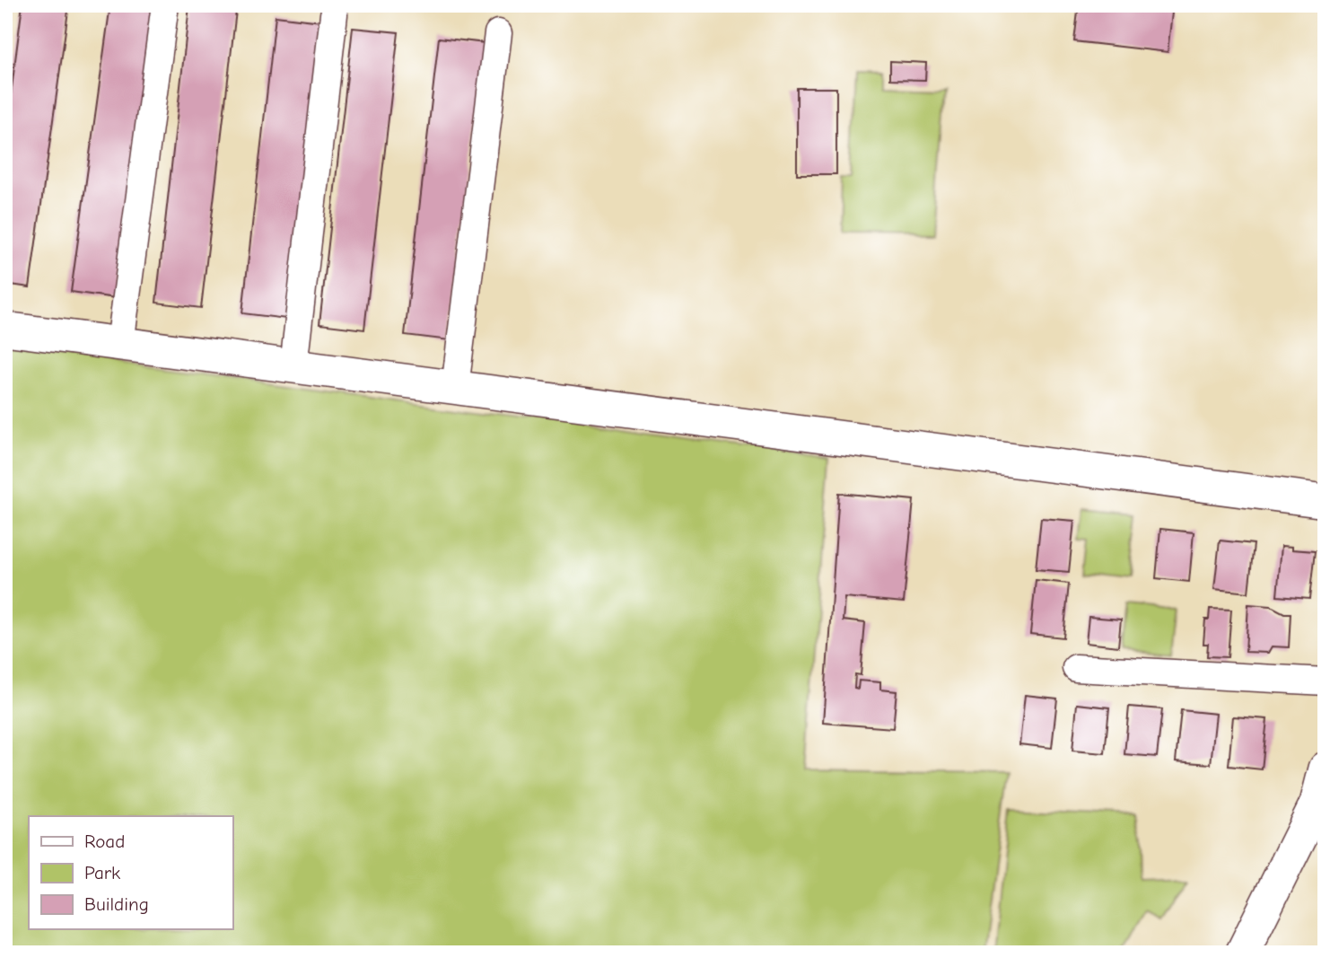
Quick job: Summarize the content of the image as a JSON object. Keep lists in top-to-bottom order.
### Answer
{
  "legend": ["Road", "Park", "Building"]
}
